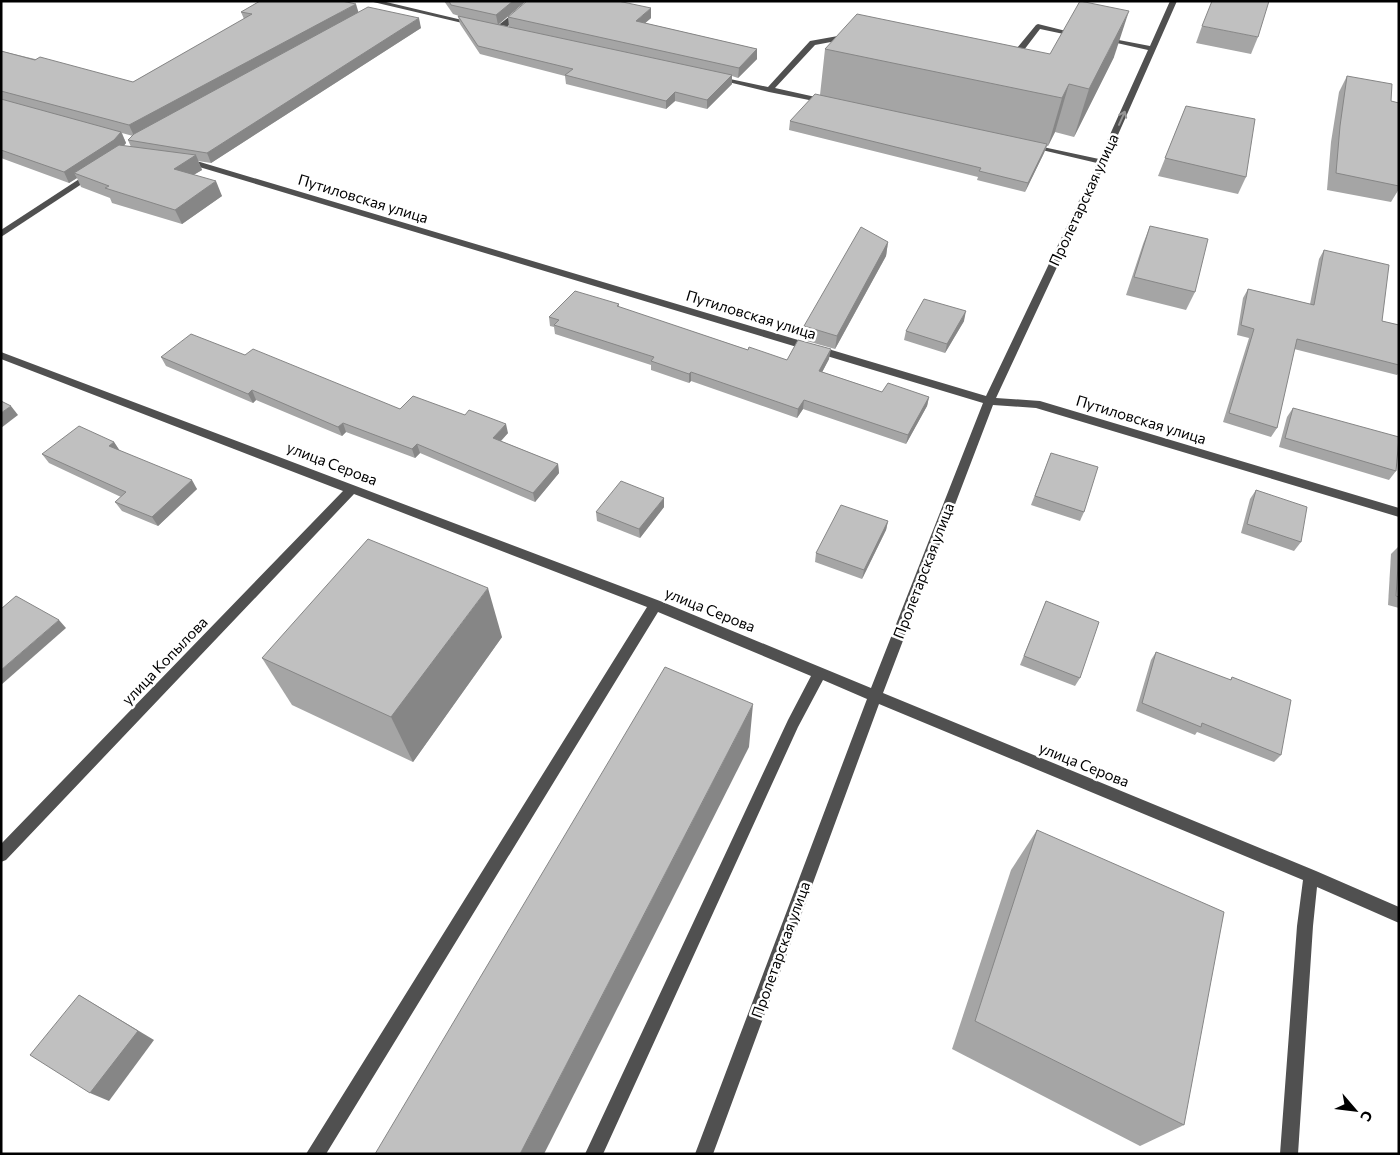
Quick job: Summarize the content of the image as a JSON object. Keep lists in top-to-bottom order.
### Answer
{
  "streets": {
    "street": [
      "Путиловская улица",
      "Пролетарская улица",
      "улица Серова",
      "улица Копылова"
    ]
  },
  "crossings": [
    ["Путиловская улица", "Пролетарская улица"],
    ["Пролетарская улица", "улица Серова"],
    ["улица Серова", "улица Копылова"]
  ],
  "north": "bottom right"
}
